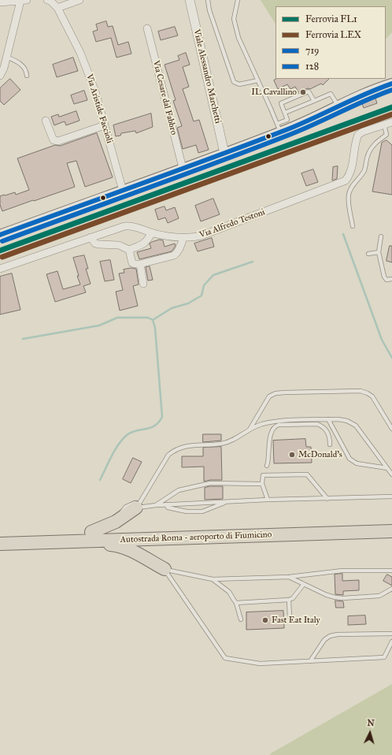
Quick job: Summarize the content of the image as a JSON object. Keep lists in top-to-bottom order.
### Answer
{
  "streets": {
    "highway": ["Autostrada Roma - aeroporto di Fiumicino"],
    "street": [
      "Viale Alessandro Marchetti",
      "Via Cesare dal Fabbro",
      "Via Aristide Faccioli",
      "Via Alfredo Testoni"
    ]
  },
  "places": ["IL Cavallino", "McDonald's", "Fast Eat Italy"],
  "lines": [
    "transit line 719",
    "transit line 128",
    "rail line FL1",
    "rail line LEX"
  ],
  "legend": [
    "Ferrovia FL1",
    "Ferrovia LEX",
    "719",
    "128"
  ],
  "north": "top"
}
